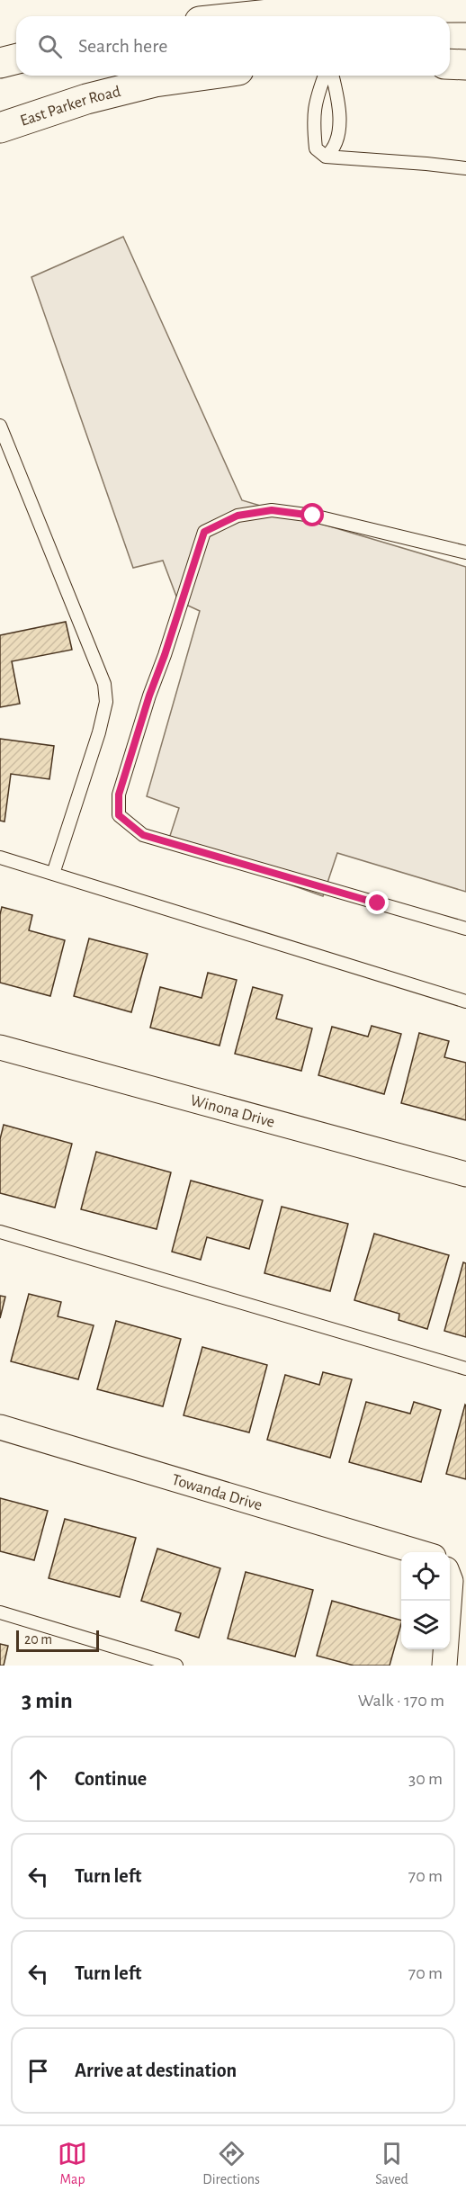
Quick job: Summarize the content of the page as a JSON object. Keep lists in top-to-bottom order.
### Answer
{
  "streets": {
    "main road": ["East Parker Road"],
    "street": ["Winona Drive", "Towanda Drive"]
  },
  "scale_bar": "20 m",
  "page": {
    "search": "Search here",
    "scale": "20 m",
    "heading": ["3 min", "Walk · 170 m"],
    "list": [
      ["Continue", "30 m"],
      ["Turn left", "70 m"],
      ["Turn left", "70 m"],
      "Arrive at destination"
    ],
    "nav": ["Map", "Directions", "Saved"]
  }
}
